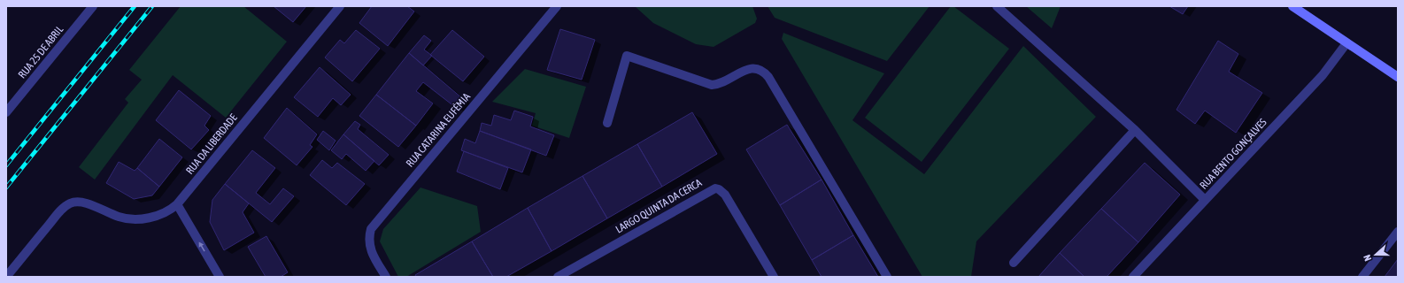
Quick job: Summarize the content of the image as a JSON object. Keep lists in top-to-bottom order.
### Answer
{
  "streets": {
    "street": [
      "RUA 25 DE ABRIL",
      "RUA CATARINA EUFÉMIA",
      "RUA DA LIBERDADE",
      "RUA BENTO GONÇALVES",
      "LARGO QUINTA DA CERCA"
    ]
  },
  "north": "left"
}
